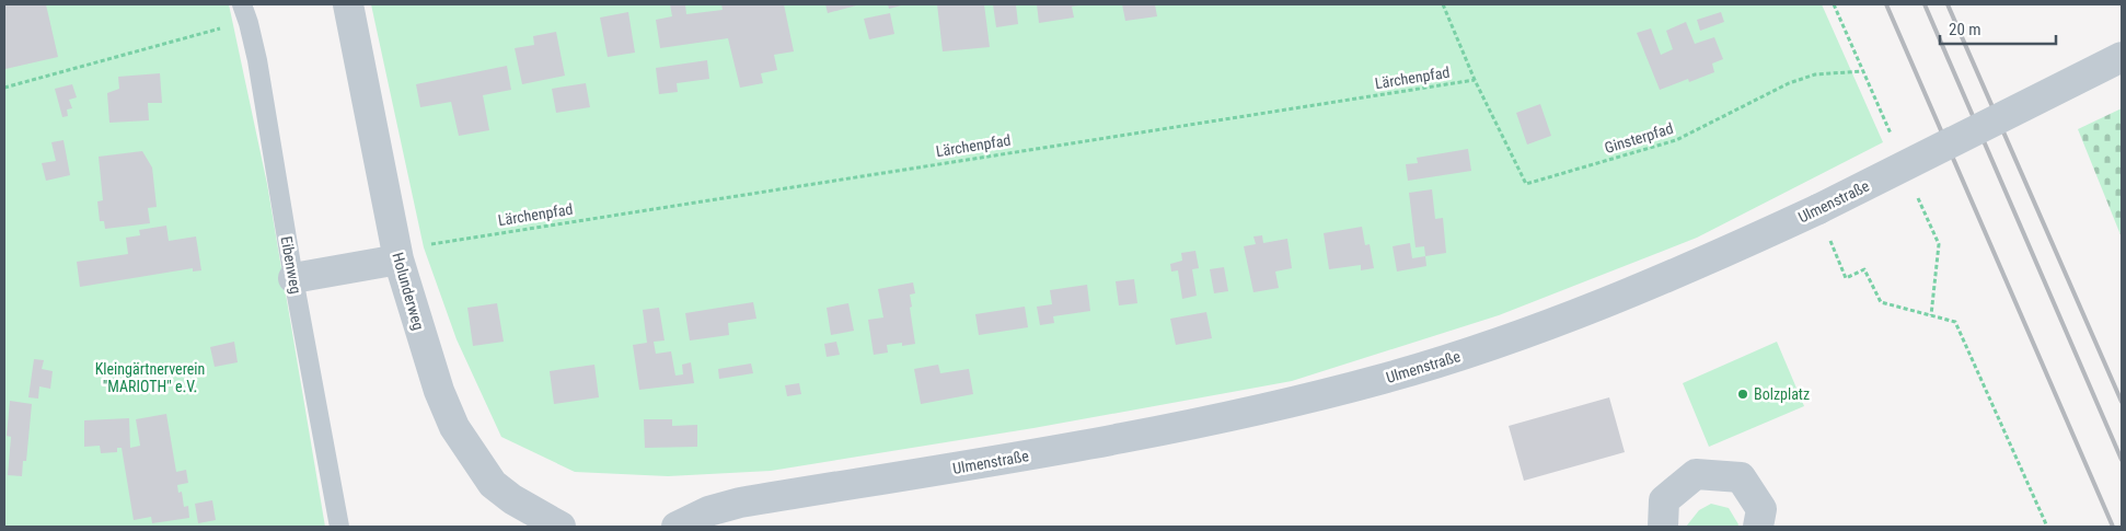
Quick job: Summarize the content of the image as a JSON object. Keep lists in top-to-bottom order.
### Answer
{
  "streets": {
    "street": ["Ulmenstraße", "Holunderweg"],
    "lane": ["Eibenweg"],
    "path": ["Lärchenpfad", "Ginsterpfad"]
  },
  "crossings": [
    ["Lärchenpfad", "Ginsterpfad"],
    ["Lärchenpfad", "Holunderweg"]
  ],
  "parks": ["Kleingärtnerverein \"MARIOTH\" e.V."],
  "places": ["Bolzplatz"],
  "scale_bar": "20 m"
}
